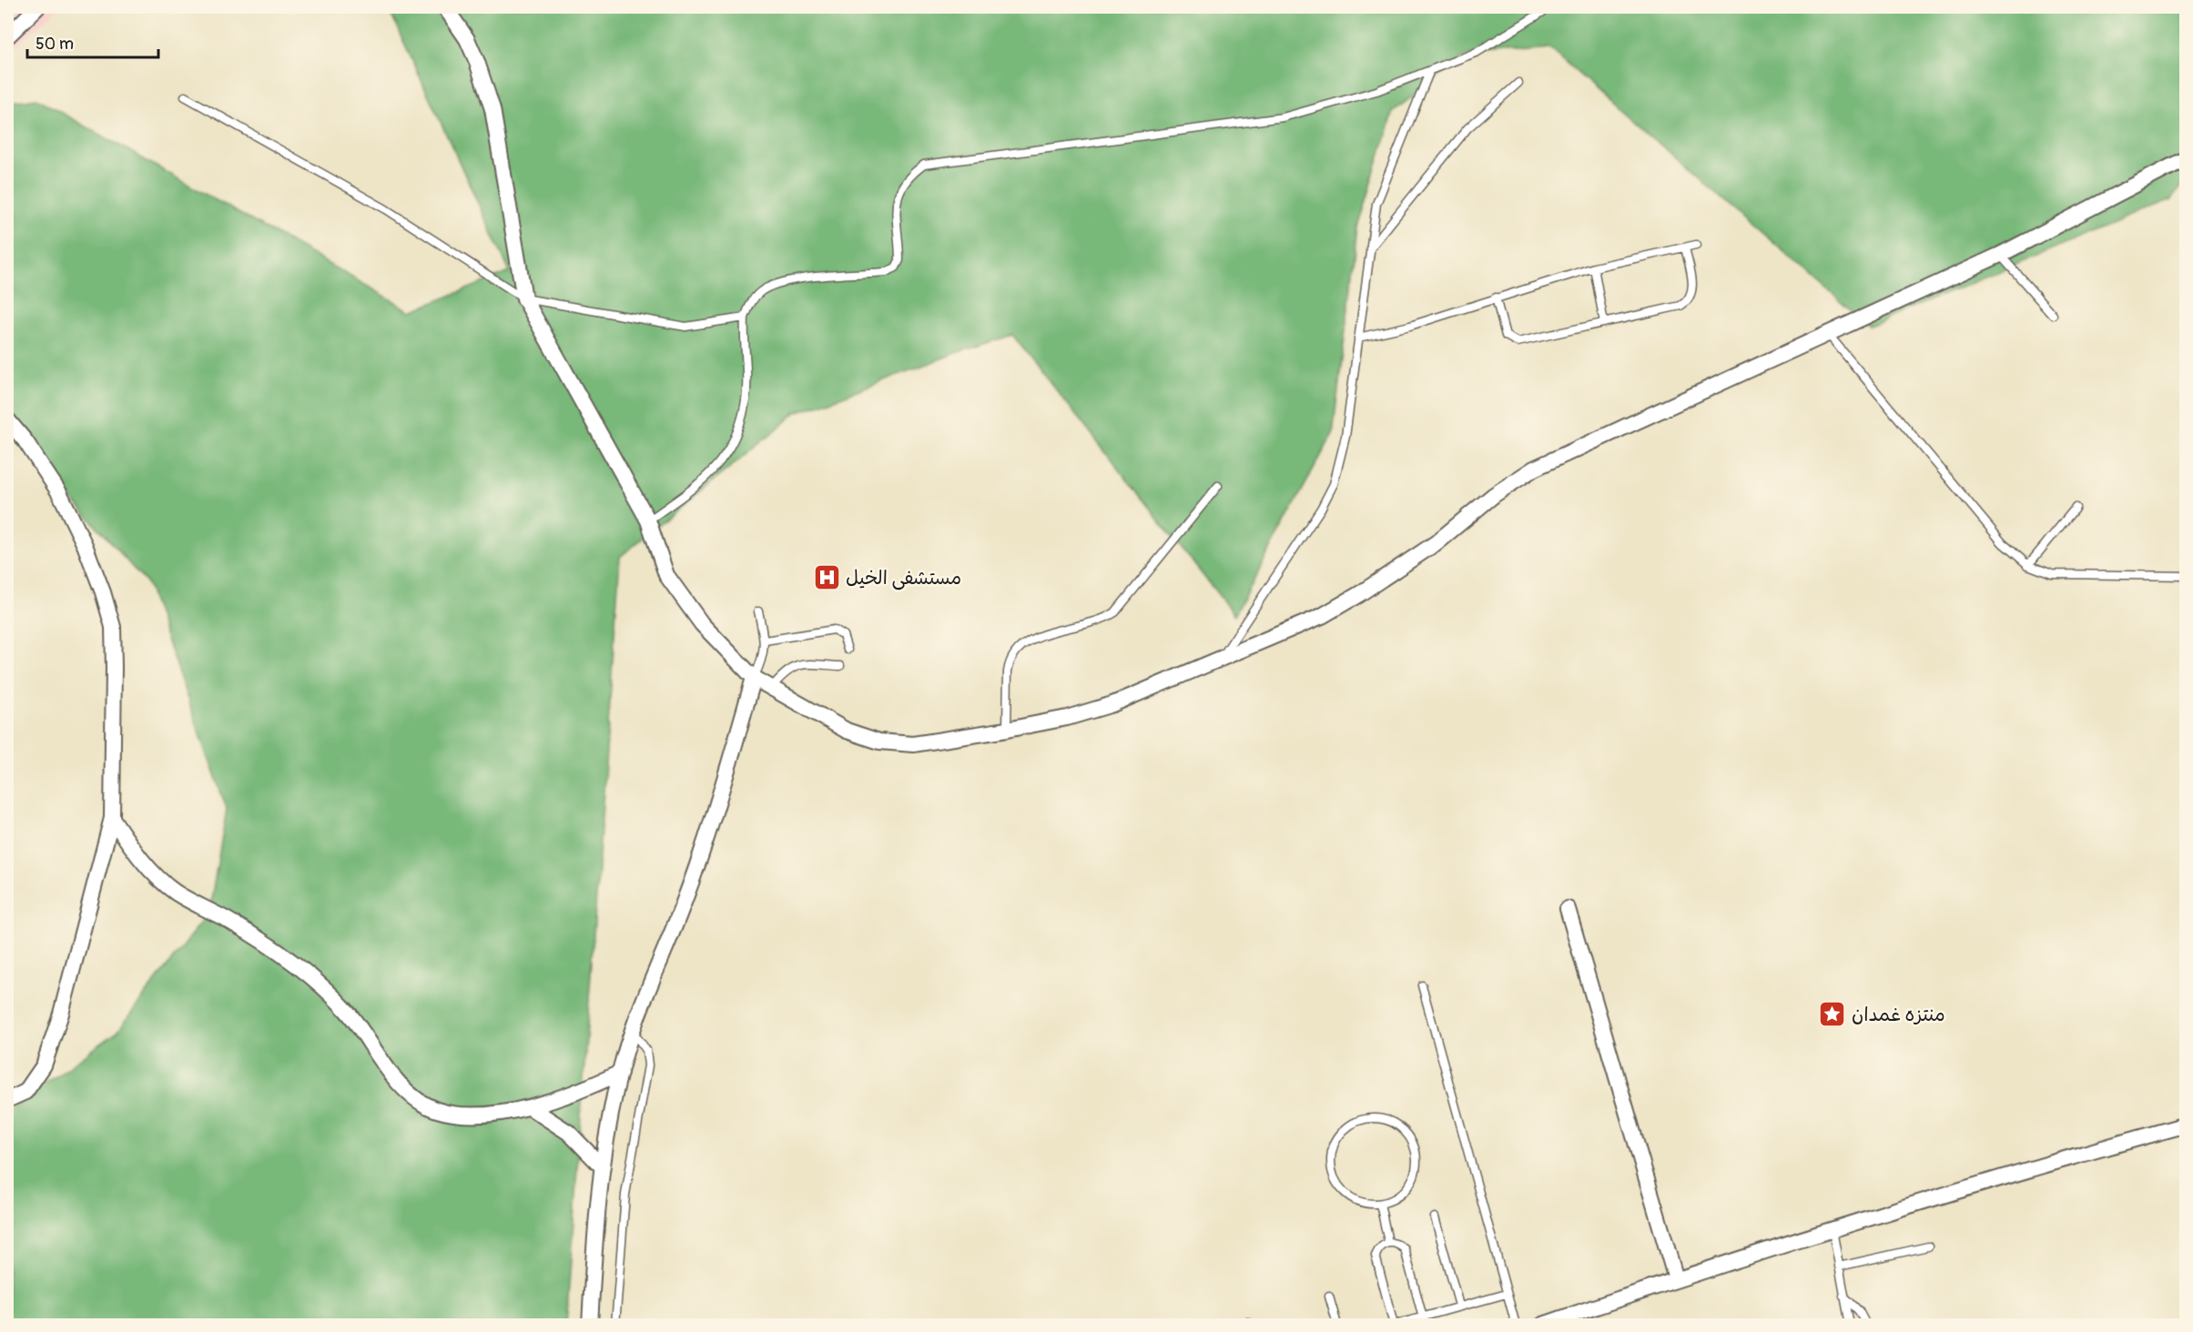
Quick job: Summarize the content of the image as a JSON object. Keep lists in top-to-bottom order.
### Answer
{
  "places": {
    "hospital": ["مستشفى الخيل"],
    "place": ["منتزه غمدان"]
  },
  "scale_bar": "50 m"
}
